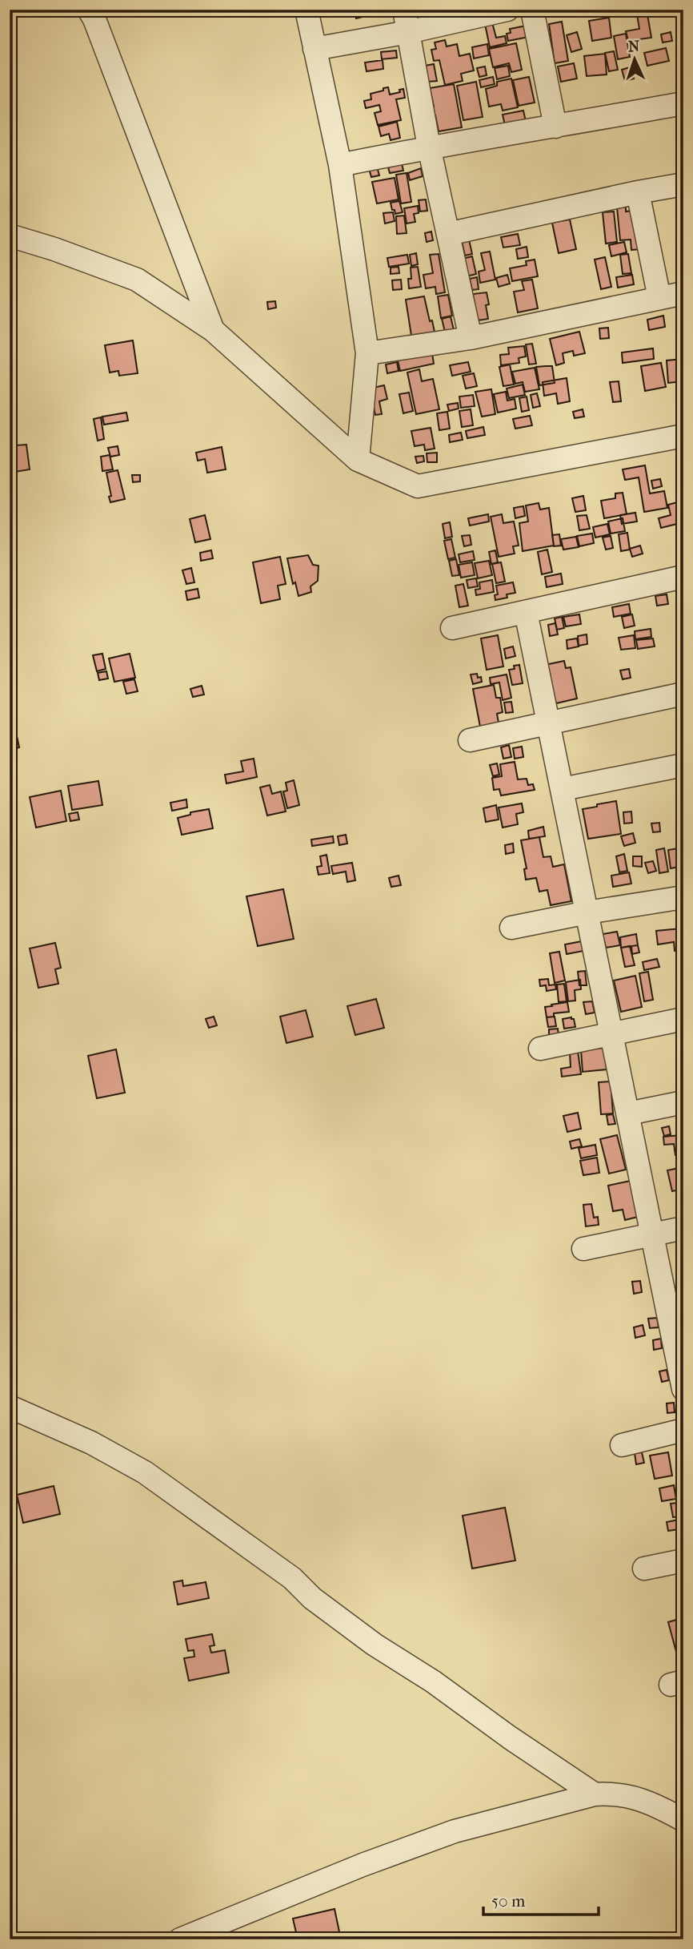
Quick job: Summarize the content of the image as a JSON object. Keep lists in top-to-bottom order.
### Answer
{
  "scale_bar": "50 m",
  "north": "top"
}
